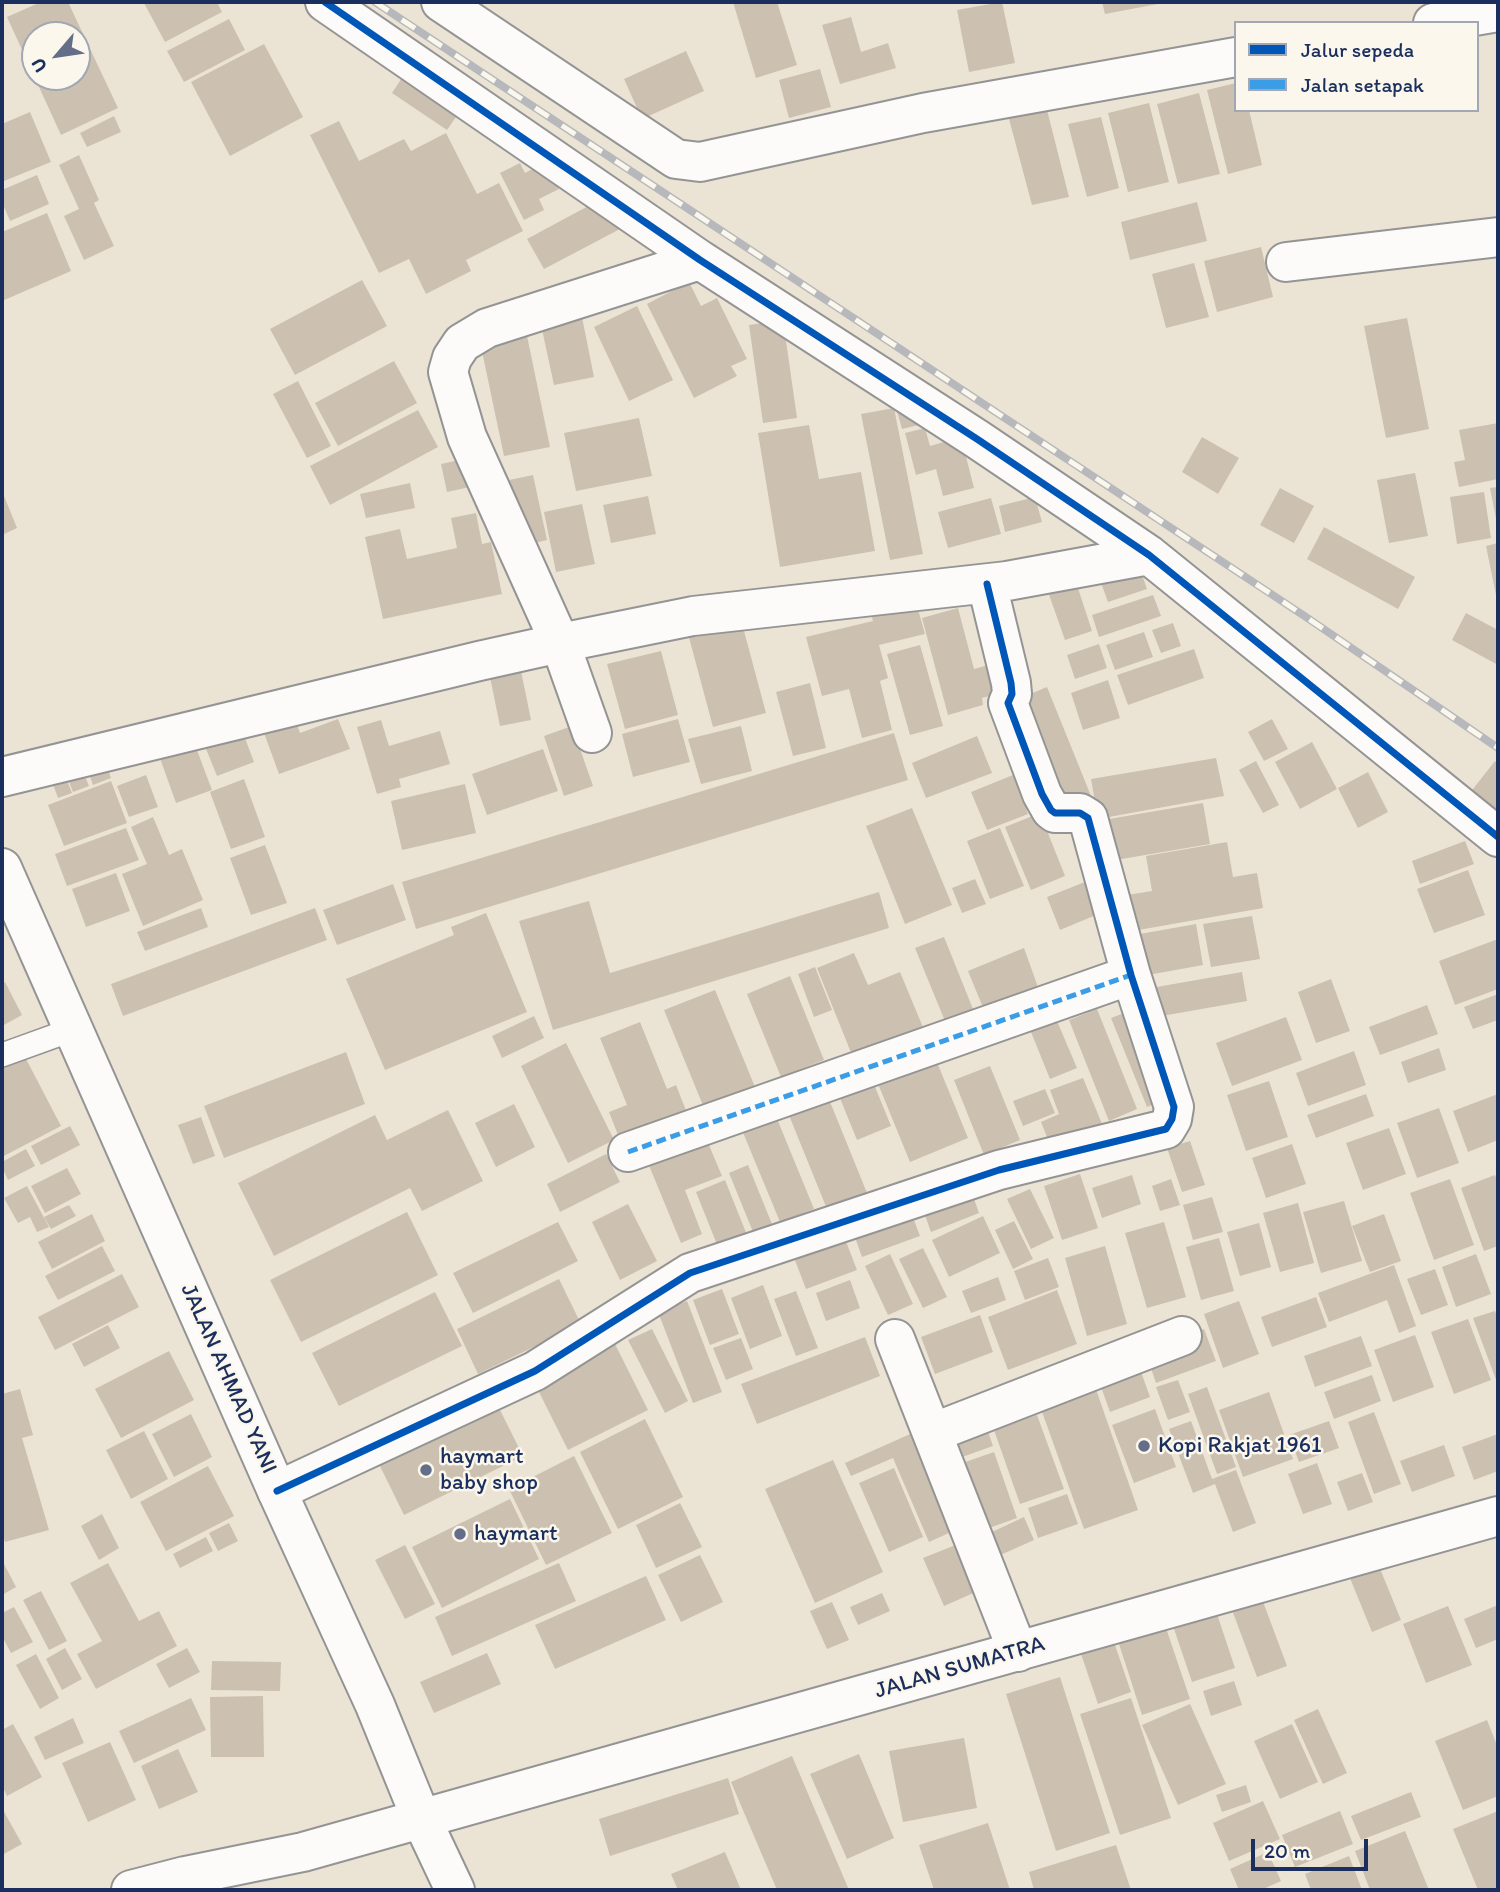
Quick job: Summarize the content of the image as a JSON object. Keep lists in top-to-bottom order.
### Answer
{
  "streets": {
    "street": ["JALAN AHMAD YANI", "JALAN SUMATRA"]
  },
  "crossings": [
    ["JALAN AHMAD YANI", "JALAN SUMATRA"]
  ],
  "places": ["Kopi Rakjat 1961", "haymart baby shop", "haymart"],
  "legend": ["Jalur sepeda", "Jalan setapak"],
  "scale_bar": "20 m",
  "north": "bottom left"
}
